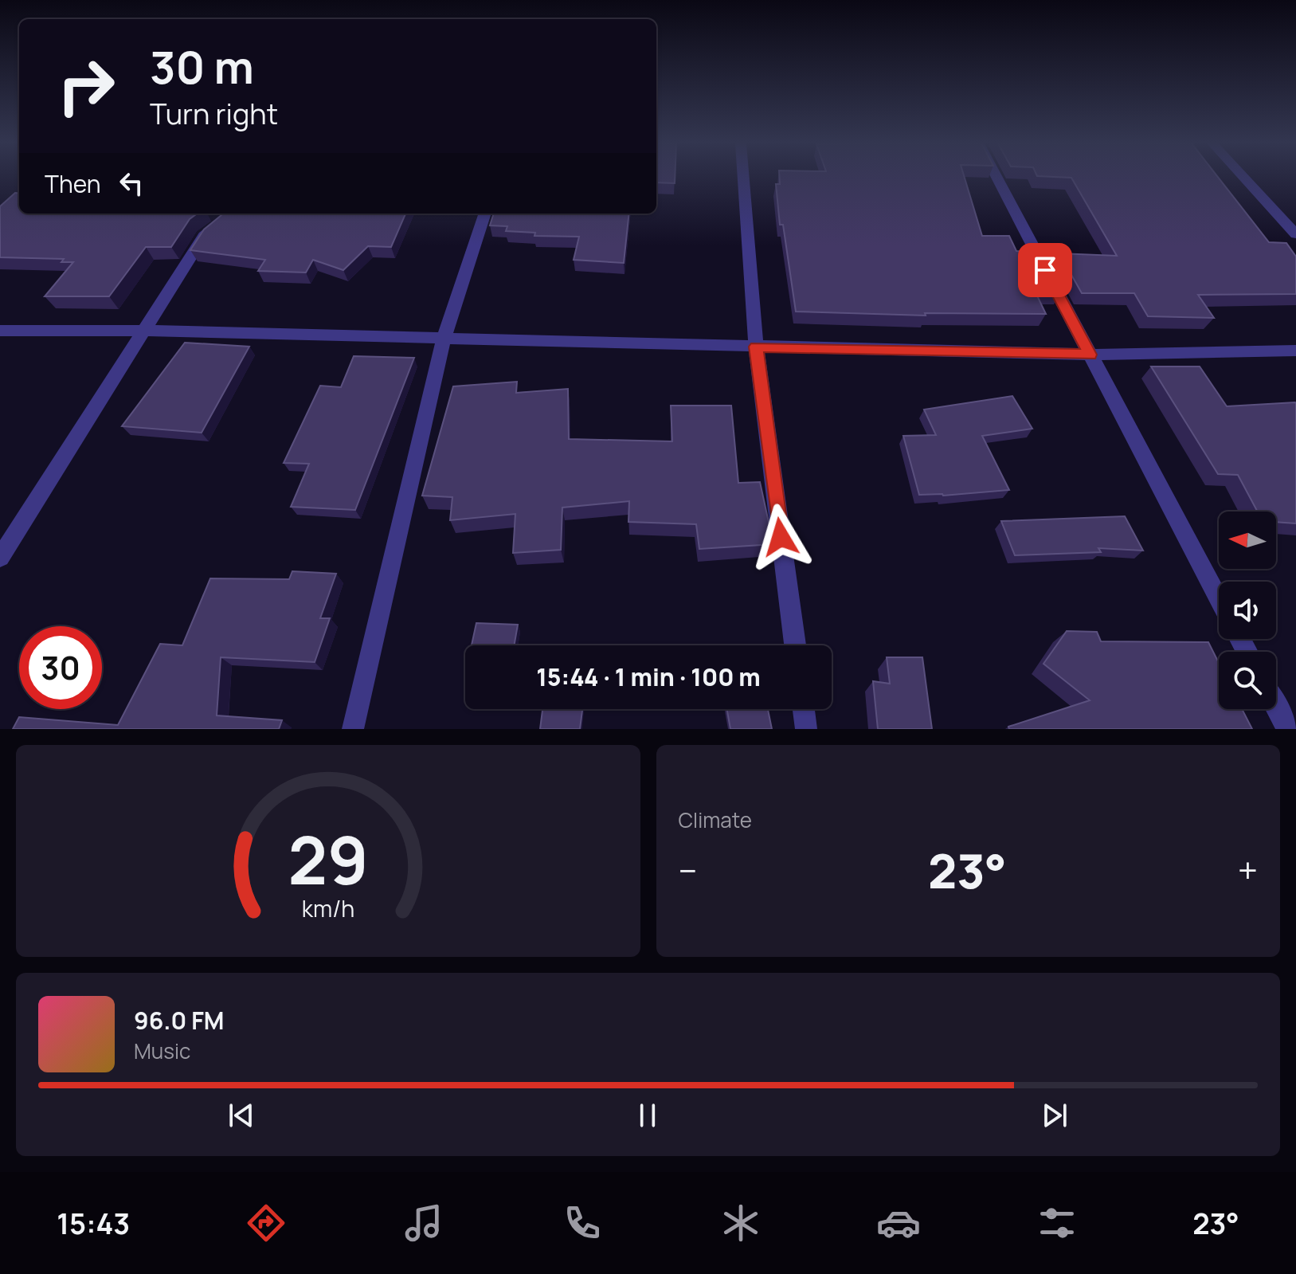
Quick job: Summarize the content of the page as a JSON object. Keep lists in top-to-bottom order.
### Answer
{
  "north": "left",
  "page": {
    "turn": ["30 m", "Turn right"],
    "then": "Then",
    "limit": "30",
    "trip": "15:44 · 1 min · 100 m",
    "tile": "Climate",
    "heat": ["−", "23°", "+"],
    "song": ["96.0 FM", "Music"],
    "tabs": ["15:43", "23°"],
    "gauge": ["29", "km/h"]
  }
}
